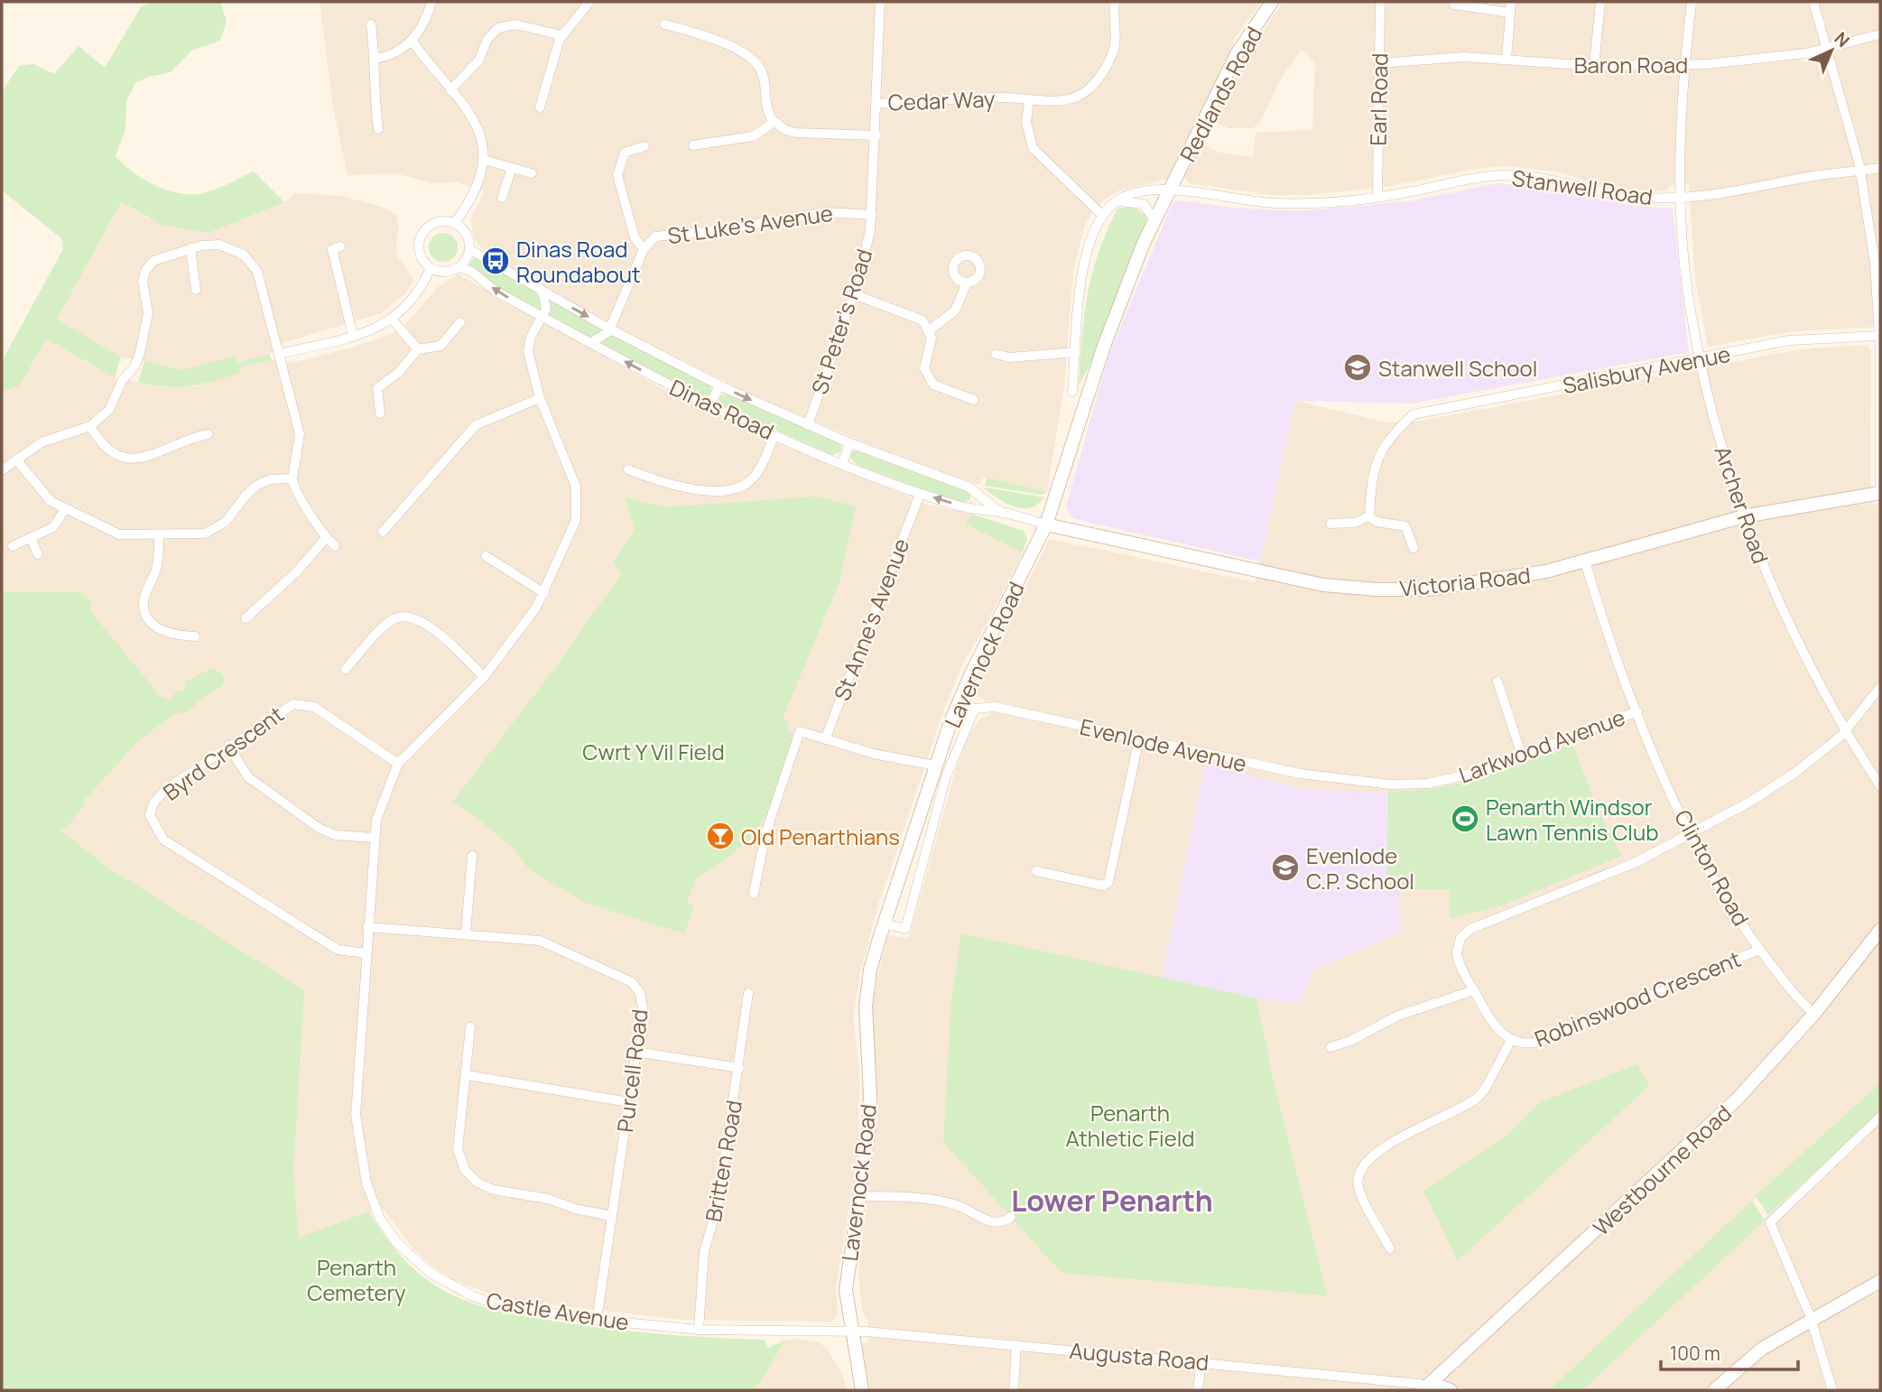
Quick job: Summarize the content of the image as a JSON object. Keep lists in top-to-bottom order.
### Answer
{
  "streets": {
    "street": [
      "Baron Road",
      "Redlands Road",
      "Earl Road",
      "Cedar Way",
      "Stanwell Road",
      "St Luke's Avenue",
      "St Peter's Road",
      "Salisbury Avenue",
      "Dinas Road",
      "Archer Road",
      "Victoria Road",
      "St Anne's Avenue",
      "Lavernock Road",
      "Evenlode Avenue",
      "Larkwood Avenue",
      "Byrd Crescent",
      "Clinton Road",
      "Robinswood Crescent",
      "Purcell Road",
      "Britten Road",
      "Westbourne Road",
      "Castle Avenue",
      "Augusta Road"
    ]
  },
  "crossings": [
    ["Baron Road", "Earl Road"],
    ["Baron Road", "Archer Road"],
    ["Redlands Road", "Stanwell Road"],
    ["Redlands Road", "Lavernock Road"],
    ["Earl Road", "Stanwell Road"],
    ["Cedar Way", "St Peter's Road"],
    ["Stanwell Road", "Archer Road"],
    ["Stanwell Road", "Lavernock Road"],
    ["St Luke's Avenue", "St Peter's Road"],
    ["St Luke's Avenue", "Dinas Road"],
    ["St Peter's Road", "Dinas Road"],
    ["Salisbury Avenue", "Archer Road"],
    ["Dinas Road", "Victoria Road"],
    ["Dinas Road", "Lavernock Road"],
    ["Archer Road", "Victoria Road"],
    ["Archer Road", "Robinswood Crescent"],
    ["Victoria Road", "Lavernock Road"],
    ["Victoria Road", "Clinton Road"],
    ["Lavernock Road", "Evenlode Avenue"],
    ["Lavernock Road", "Castle Avenue"],
    ["Lavernock Road", "Augusta Road"],
    ["Evenlode Avenue", "Larkwood Avenue"],
    ["Larkwood Avenue", "Clinton Road"],
    ["Byrd Crescent", "Castle Avenue"],
    ["Clinton Road", "Robinswood Crescent"],
    ["Clinton Road", "Westbourne Road"],
    ["Purcell Road", "Castle Avenue"],
    ["Britten Road", "Castle Avenue"],
    ["Westbourne Road", "Augusta Road"],
    ["Castle Avenue", "Augusta Road"]
  ],
  "districts": ["Lower Penarth"],
  "parks": ["Cwrt Y Vil Field", "Penarth Athletic Field", "Penarth Cemetery"],
  "places": {
    "bus stop": ["Dinas Road Roundabout"],
    "school or university": ["Stanwell School", "Evenlode C.P. School"],
    "sports": ["Penarth Windsor Lawn Tennis Club"],
    "bar": ["Old Penarthians"]
  },
  "scale_bar": "100 m",
  "north": "top right"
}
